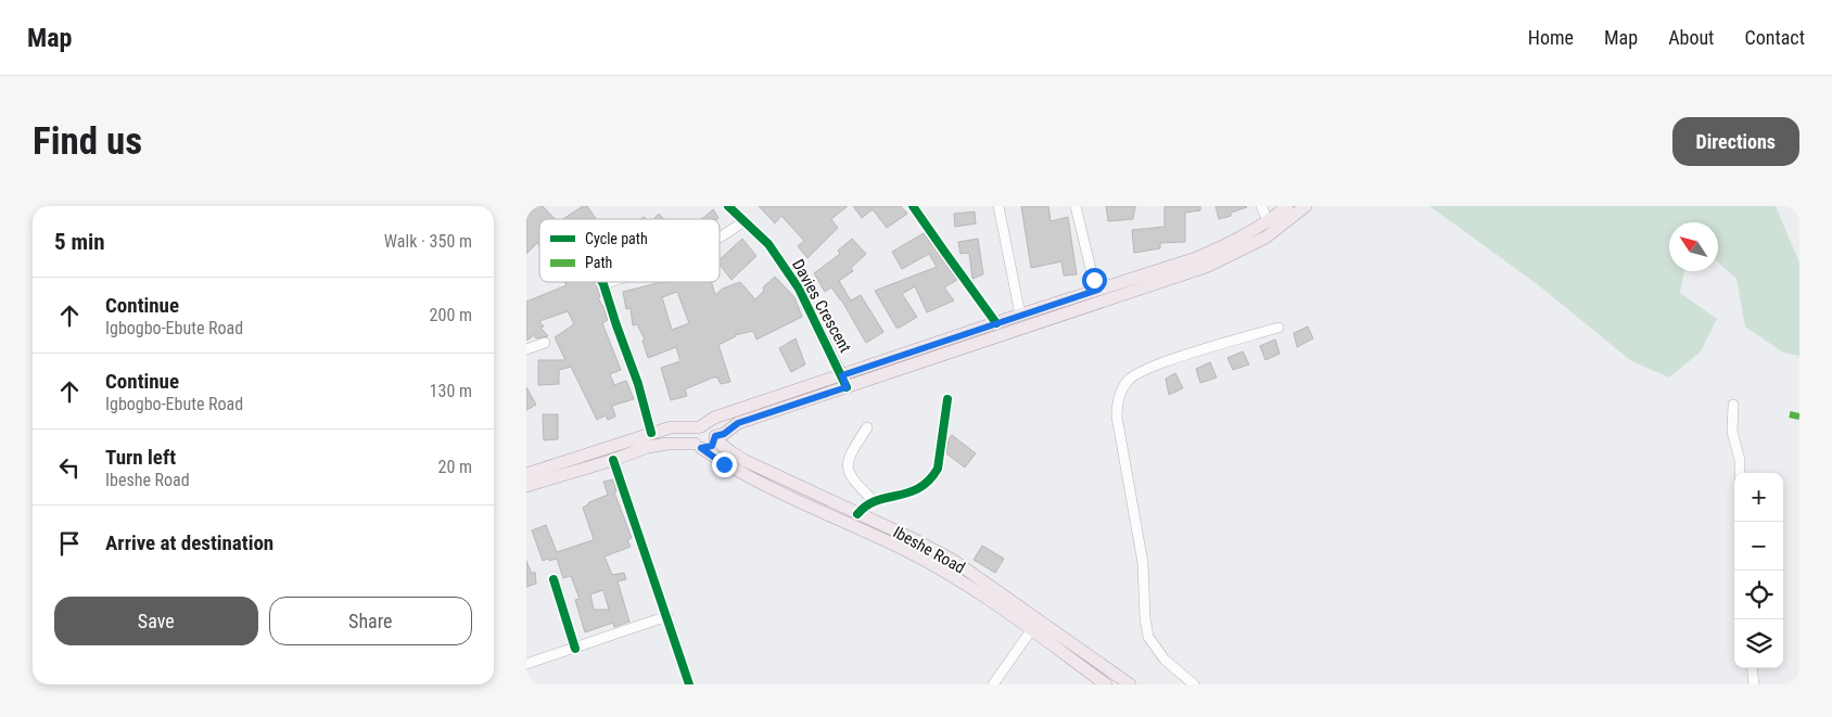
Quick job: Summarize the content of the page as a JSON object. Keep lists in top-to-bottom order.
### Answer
{
  "streets": {
    "main road": ["Ibeshe Road"],
    "street": ["Davies Crescent"]
  },
  "legend": ["Cycle path", "Path"],
  "north": "top left",
  "page": {
    "header": "Map",
    "nav": [
      "Home",
      "Map",
      "About",
      "Contact"
    ],
    "buttons": [
      "Directions",
      ["Save", "Share"]
    ],
    "title": "Find us",
    "heading": ["5 min", "Walk · 350 m"],
    "list": [
      ["Continue", "Igbogbo-Ebute Road", "200 m"],
      ["Continue", "Igbogbo-Ebute Road", "130 m"],
      ["Turn left", "Ibeshe Road", "20 m"],
      "Arrive at destination"
    ],
    "map_buttons": ["+", "−"]
  }
}
